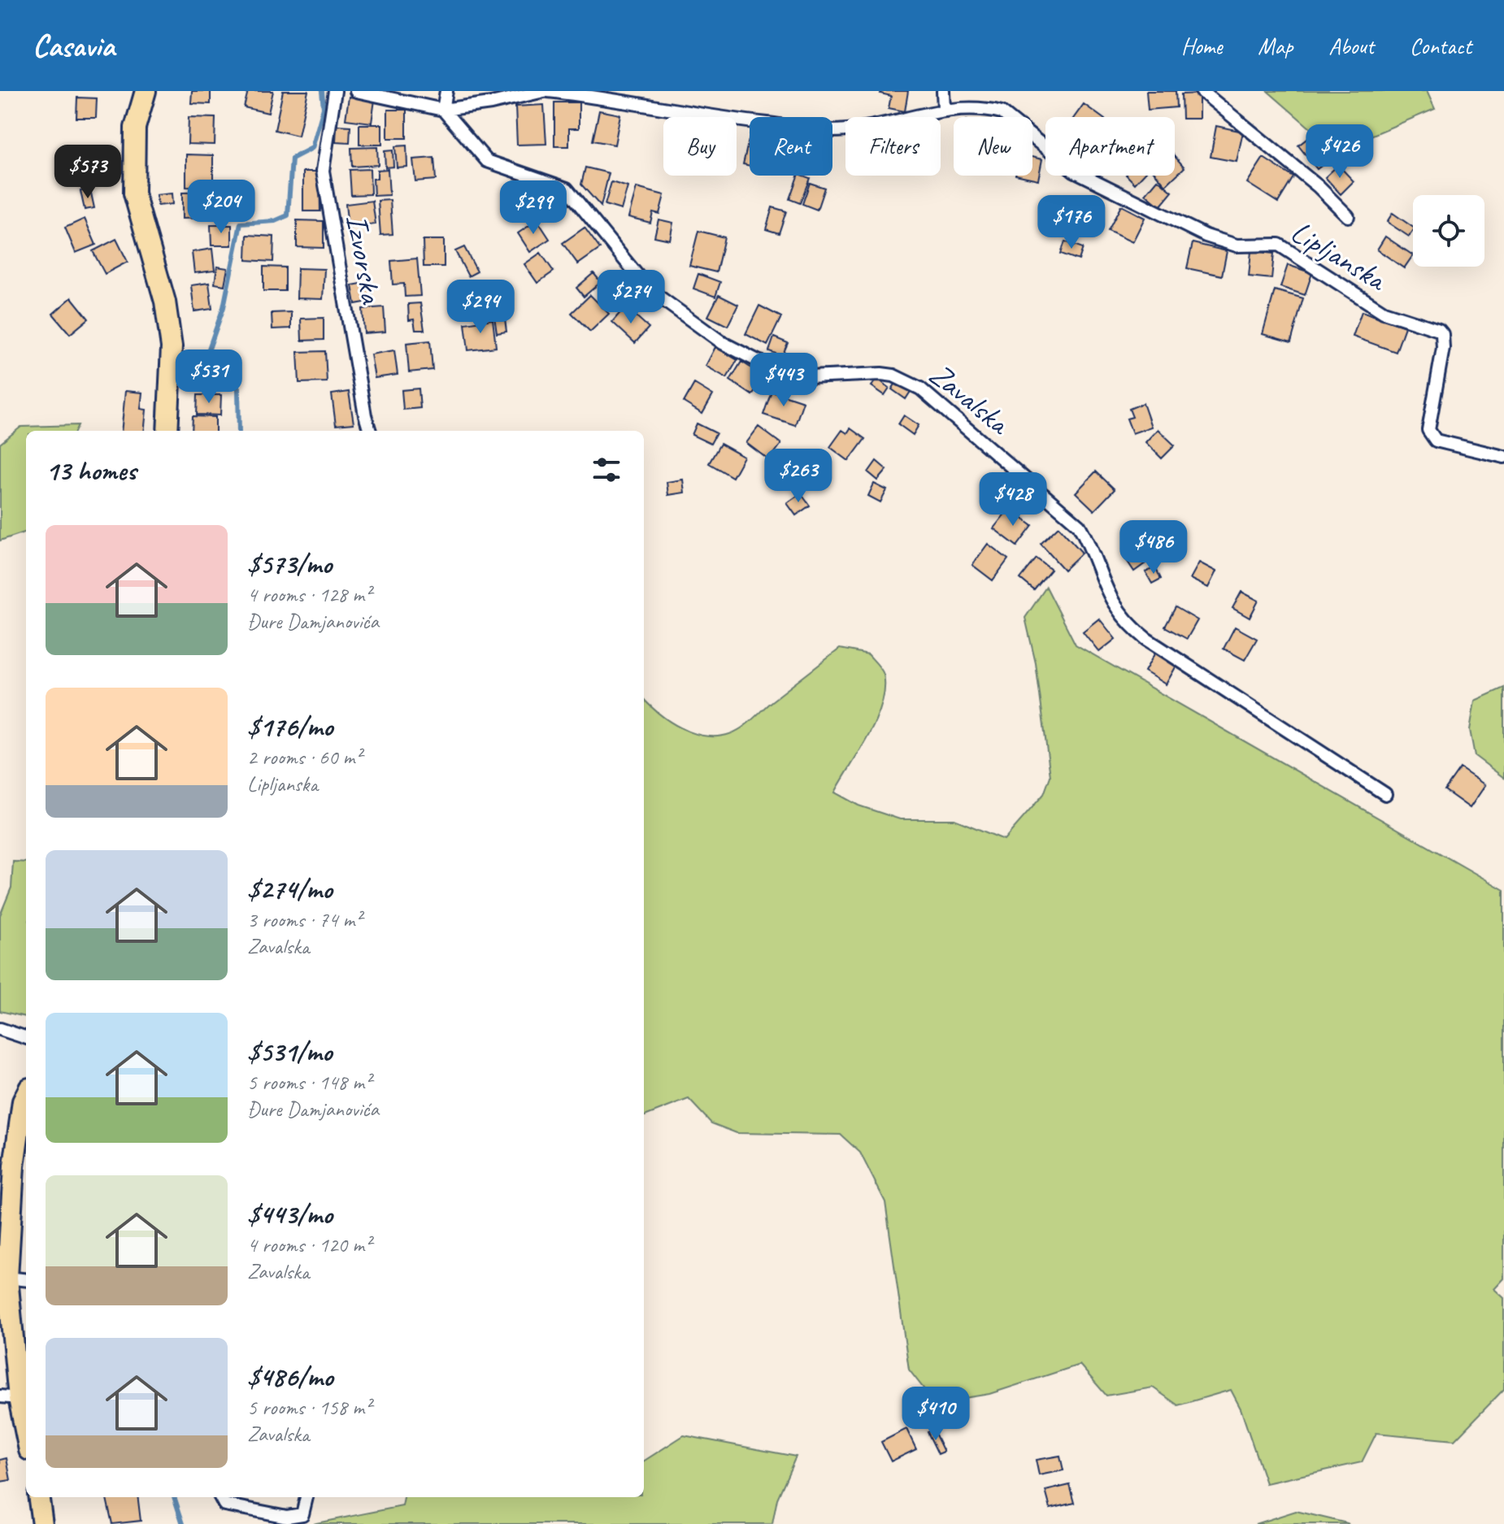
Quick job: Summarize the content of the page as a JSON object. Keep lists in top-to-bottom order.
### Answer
{
  "streets": {
    "street": ["Lipljanska", "Izvorska", "Zavalska"]
  },
  "crossings": [
    ["Lipljanska", "Zavalska"]
  ],
  "page": {
    "header": "Casavia",
    "nav": [
      "Home",
      "Map",
      "About",
      "Contact"
    ],
    "chip": [
      "Buy",
      "Rent",
      "Filters",
      "New",
      "Apartment"
    ],
    "price": [
      "$426",
      "$573",
      "$204",
      "$299",
      "$176",
      "$274",
      "$294",
      "$531",
      "$443",
      "$263",
      "$428",
      "$486",
      "$410"
    ],
    "heading": "13 homes",
    "list": [
      {
        "name": "$573/mo",
        "note": "4 rooms · 128 m² · Đure Damjanovića"
      },
      {
        "name": "$176/mo",
        "note": "2 rooms · 60 m² · Lipljanska"
      },
      {
        "name": "$274/mo",
        "note": "3 rooms · 74 m² · Zavalska"
      },
      {
        "name": "$531/mo",
        "note": "5 rooms · 148 m² · Đure Damjanovića"
      },
      {
        "name": "$443/mo",
        "note": "4 rooms · 120 m² · Zavalska"
      },
      {
        "name": "$486/mo",
        "note": "5 rooms · 158 m² · Zavalska"
      }
    ]
  }
}
